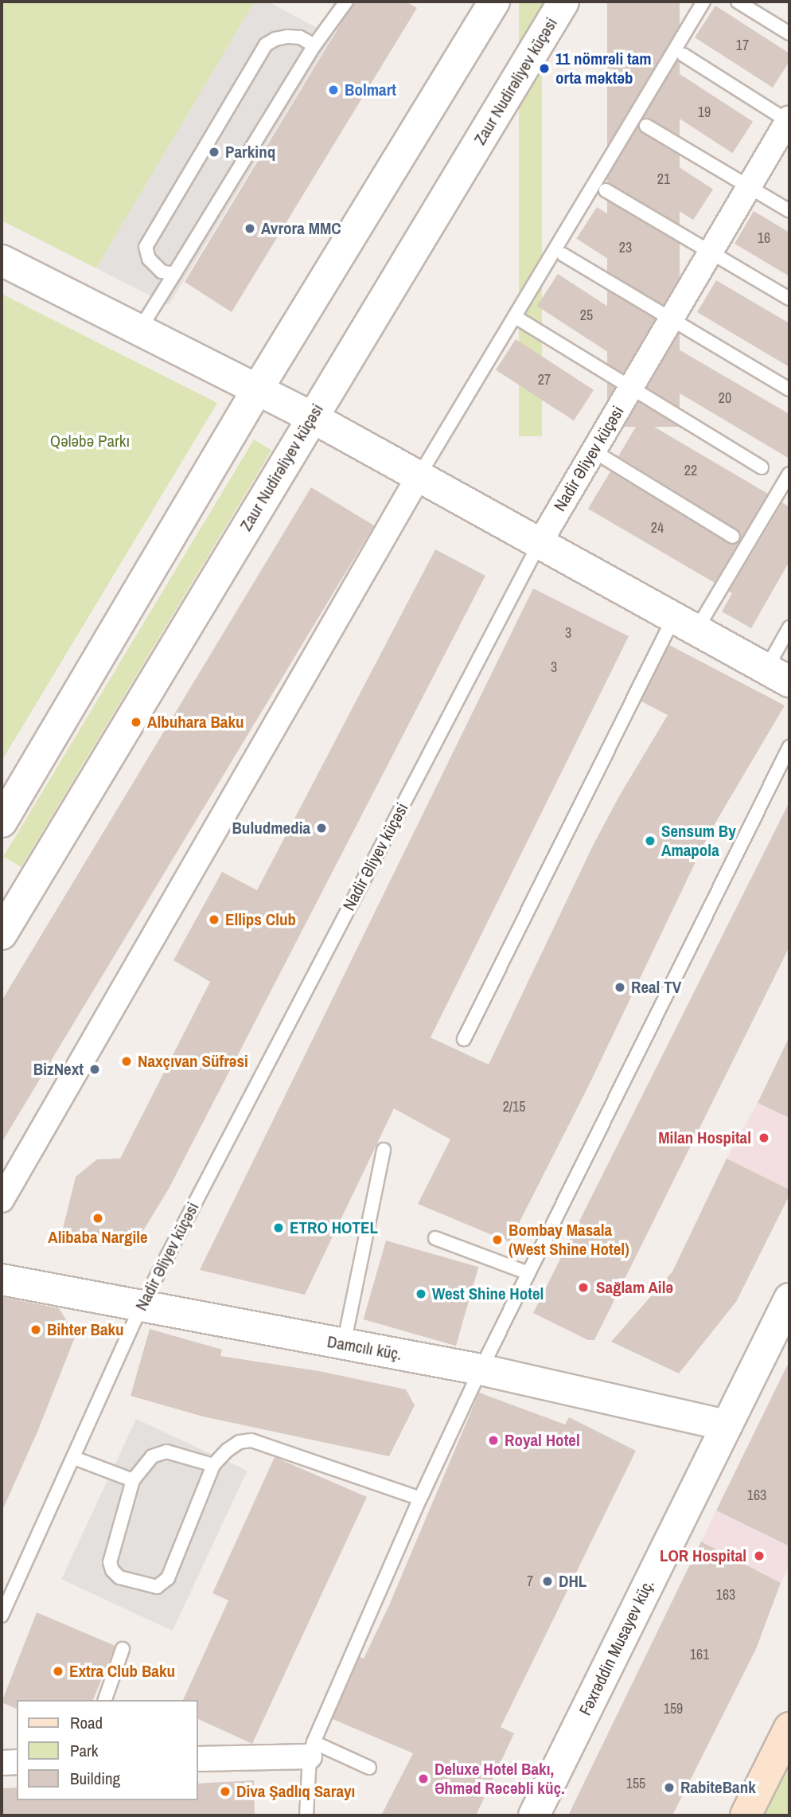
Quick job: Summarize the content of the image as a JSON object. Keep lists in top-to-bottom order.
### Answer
{
  "streets": {
    "street": [
      "Zaur Nudirəliyev küçəsi",
      "Nadir Əliyev küçəsi",
      "Damcılı küç.",
      "Fəxrəddin Musayev küç."
    ]
  },
  "crossings": [
    ["Nadir Əliyev küçəsi", "Damcılı küç."],
    ["Damcılı küç.", "Fəxrəddin Musayev küç."]
  ],
  "parks": ["Qələbə Parkı"],
  "places": [
    "11 nömrəli tam orta məktəb",
    "Bolmart",
    "Parkinq",
    "Avrora MMC",
    "Albuhara Baku",
    "Buludmedia",
    "Sensum By Amapola",
    "Ellips Club",
    "Real TV",
    "Naxçıvan Süfrəsi",
    "BizNext",
    "Milan Hospital",
    "Alibaba Nargile",
    "ETRO HOTEL",
    "Bombay Masala (West Shine Hotel)",
    "Sağlam Ailə",
    "West Shine Hotel",
    "Bihter Baku",
    "Royal Hotel",
    "LOR Hospital",
    "DHL",
    "Extra Club Baku",
    "Deluxe Hotel Bakı, Əhməd Rəcəbli küç.",
    "RabiteBank",
    "Diva Şadlıq Sarayı"
  ],
  "house_numbers": [
    "17",
    "19",
    "21",
    "16",
    "23",
    "25",
    "27",
    "20",
    "22",
    "24",
    "3",
    "3",
    "2/15",
    "163",
    "7",
    "163",
    "161",
    "159",
    "155"
  ],
  "legend": ["Road", "Park", "Building"]
}
